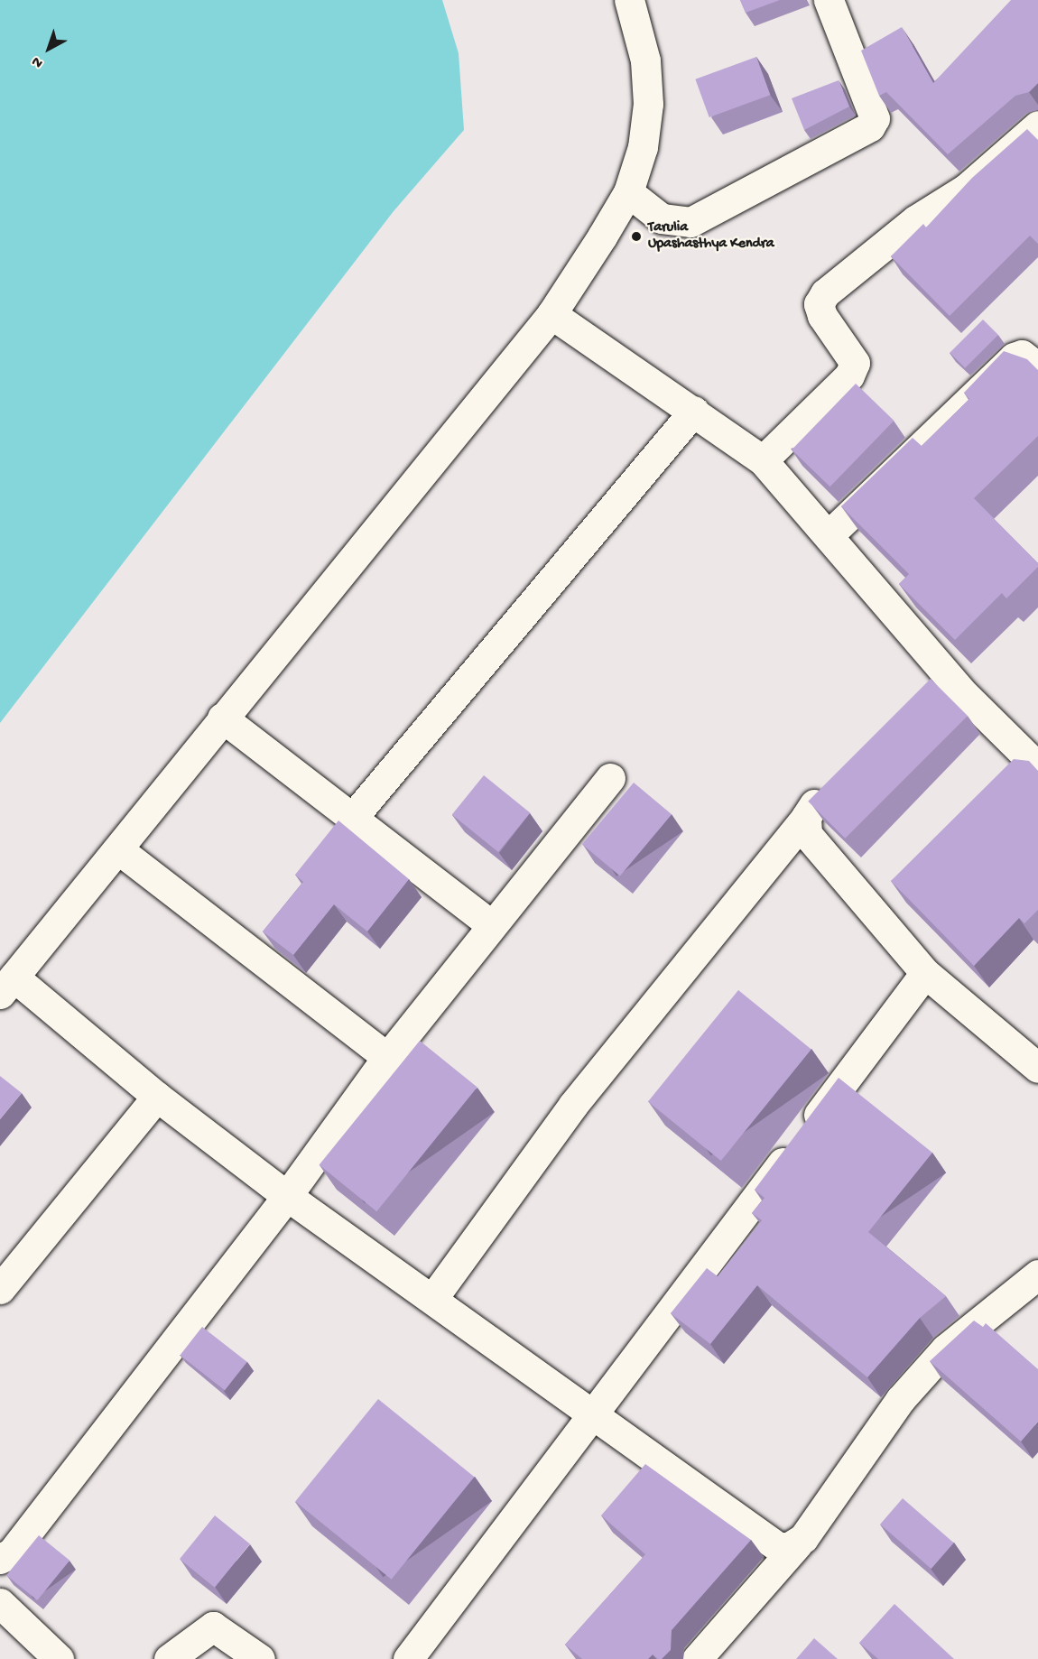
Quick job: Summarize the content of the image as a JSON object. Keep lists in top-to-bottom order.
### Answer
{
  "places": ["Tarulia Upashasthya Kendra"],
  "north": "bottom left"
}
